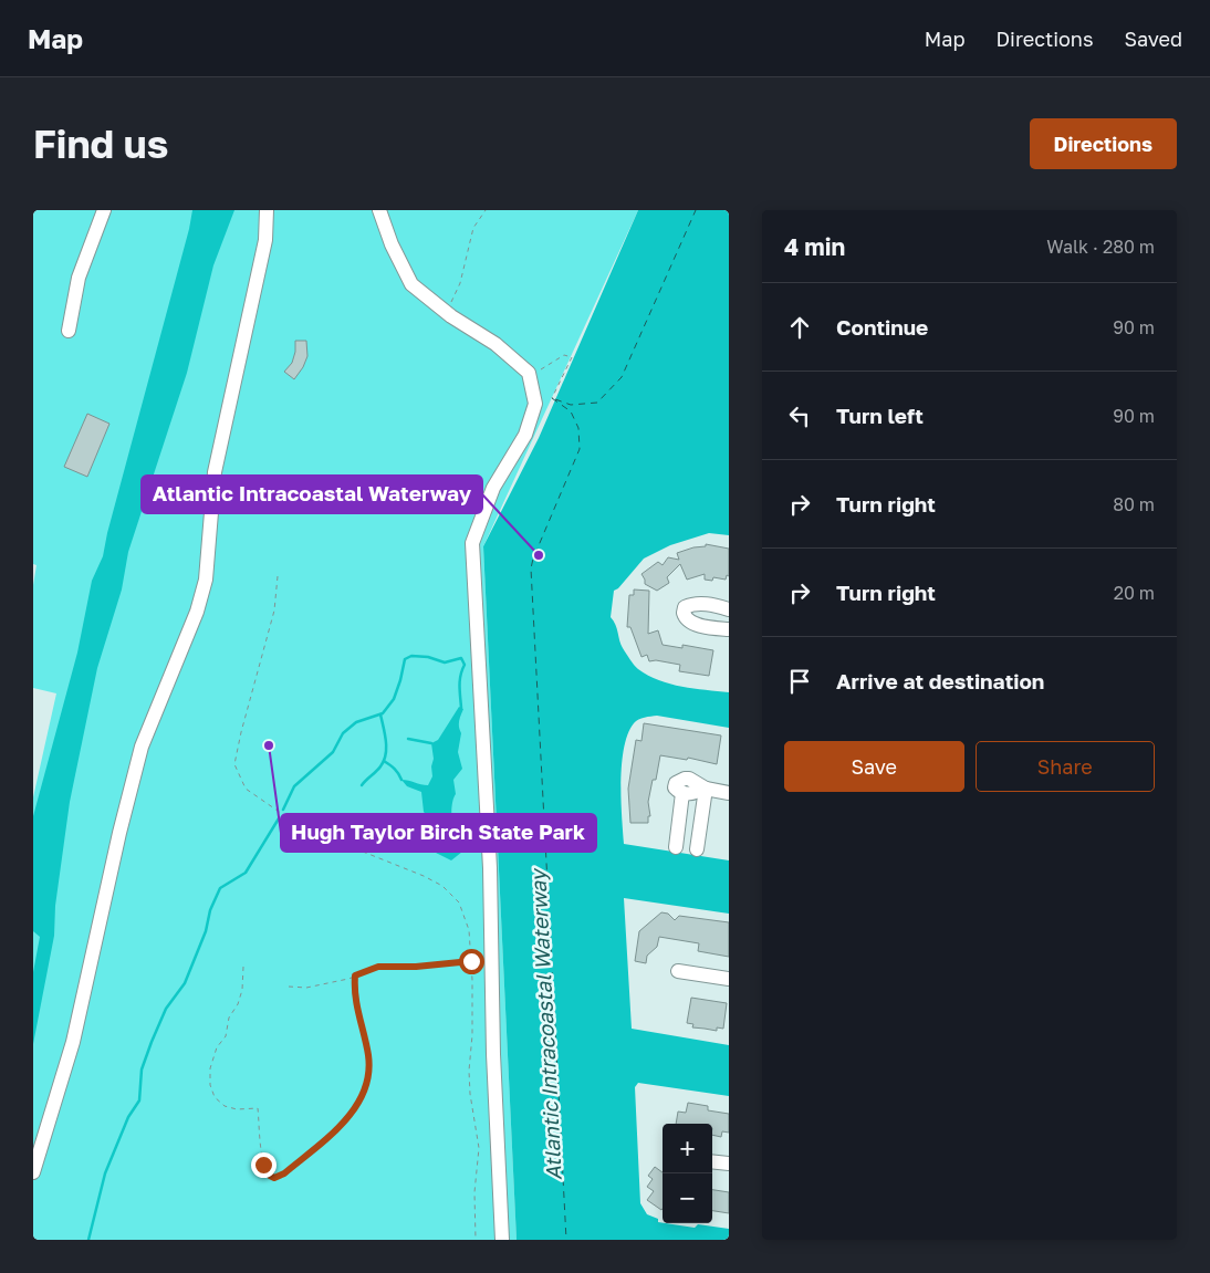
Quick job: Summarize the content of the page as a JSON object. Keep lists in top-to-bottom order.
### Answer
{
  "water": ["Atlantic Intracoastal Waterway"],
  "places": ["Atlantic Intracoastal Waterway", "Hugh Taylor Birch State Park"],
  "page": {
    "header": "Map",
    "nav": ["Map", "Directions", "Saved"],
    "buttons": [
      "Directions",
      ["Save", "Share"]
    ],
    "title": "Find us",
    "heading": ["4 min", "Walk · 280 m"],
    "list": [
      ["Continue", "90 m"],
      ["Turn left", "90 m"],
      ["Turn right", "80 m"],
      ["Turn right", "20 m"],
      "Arrive at destination"
    ],
    "map_buttons": ["+", "−"]
  }
}
